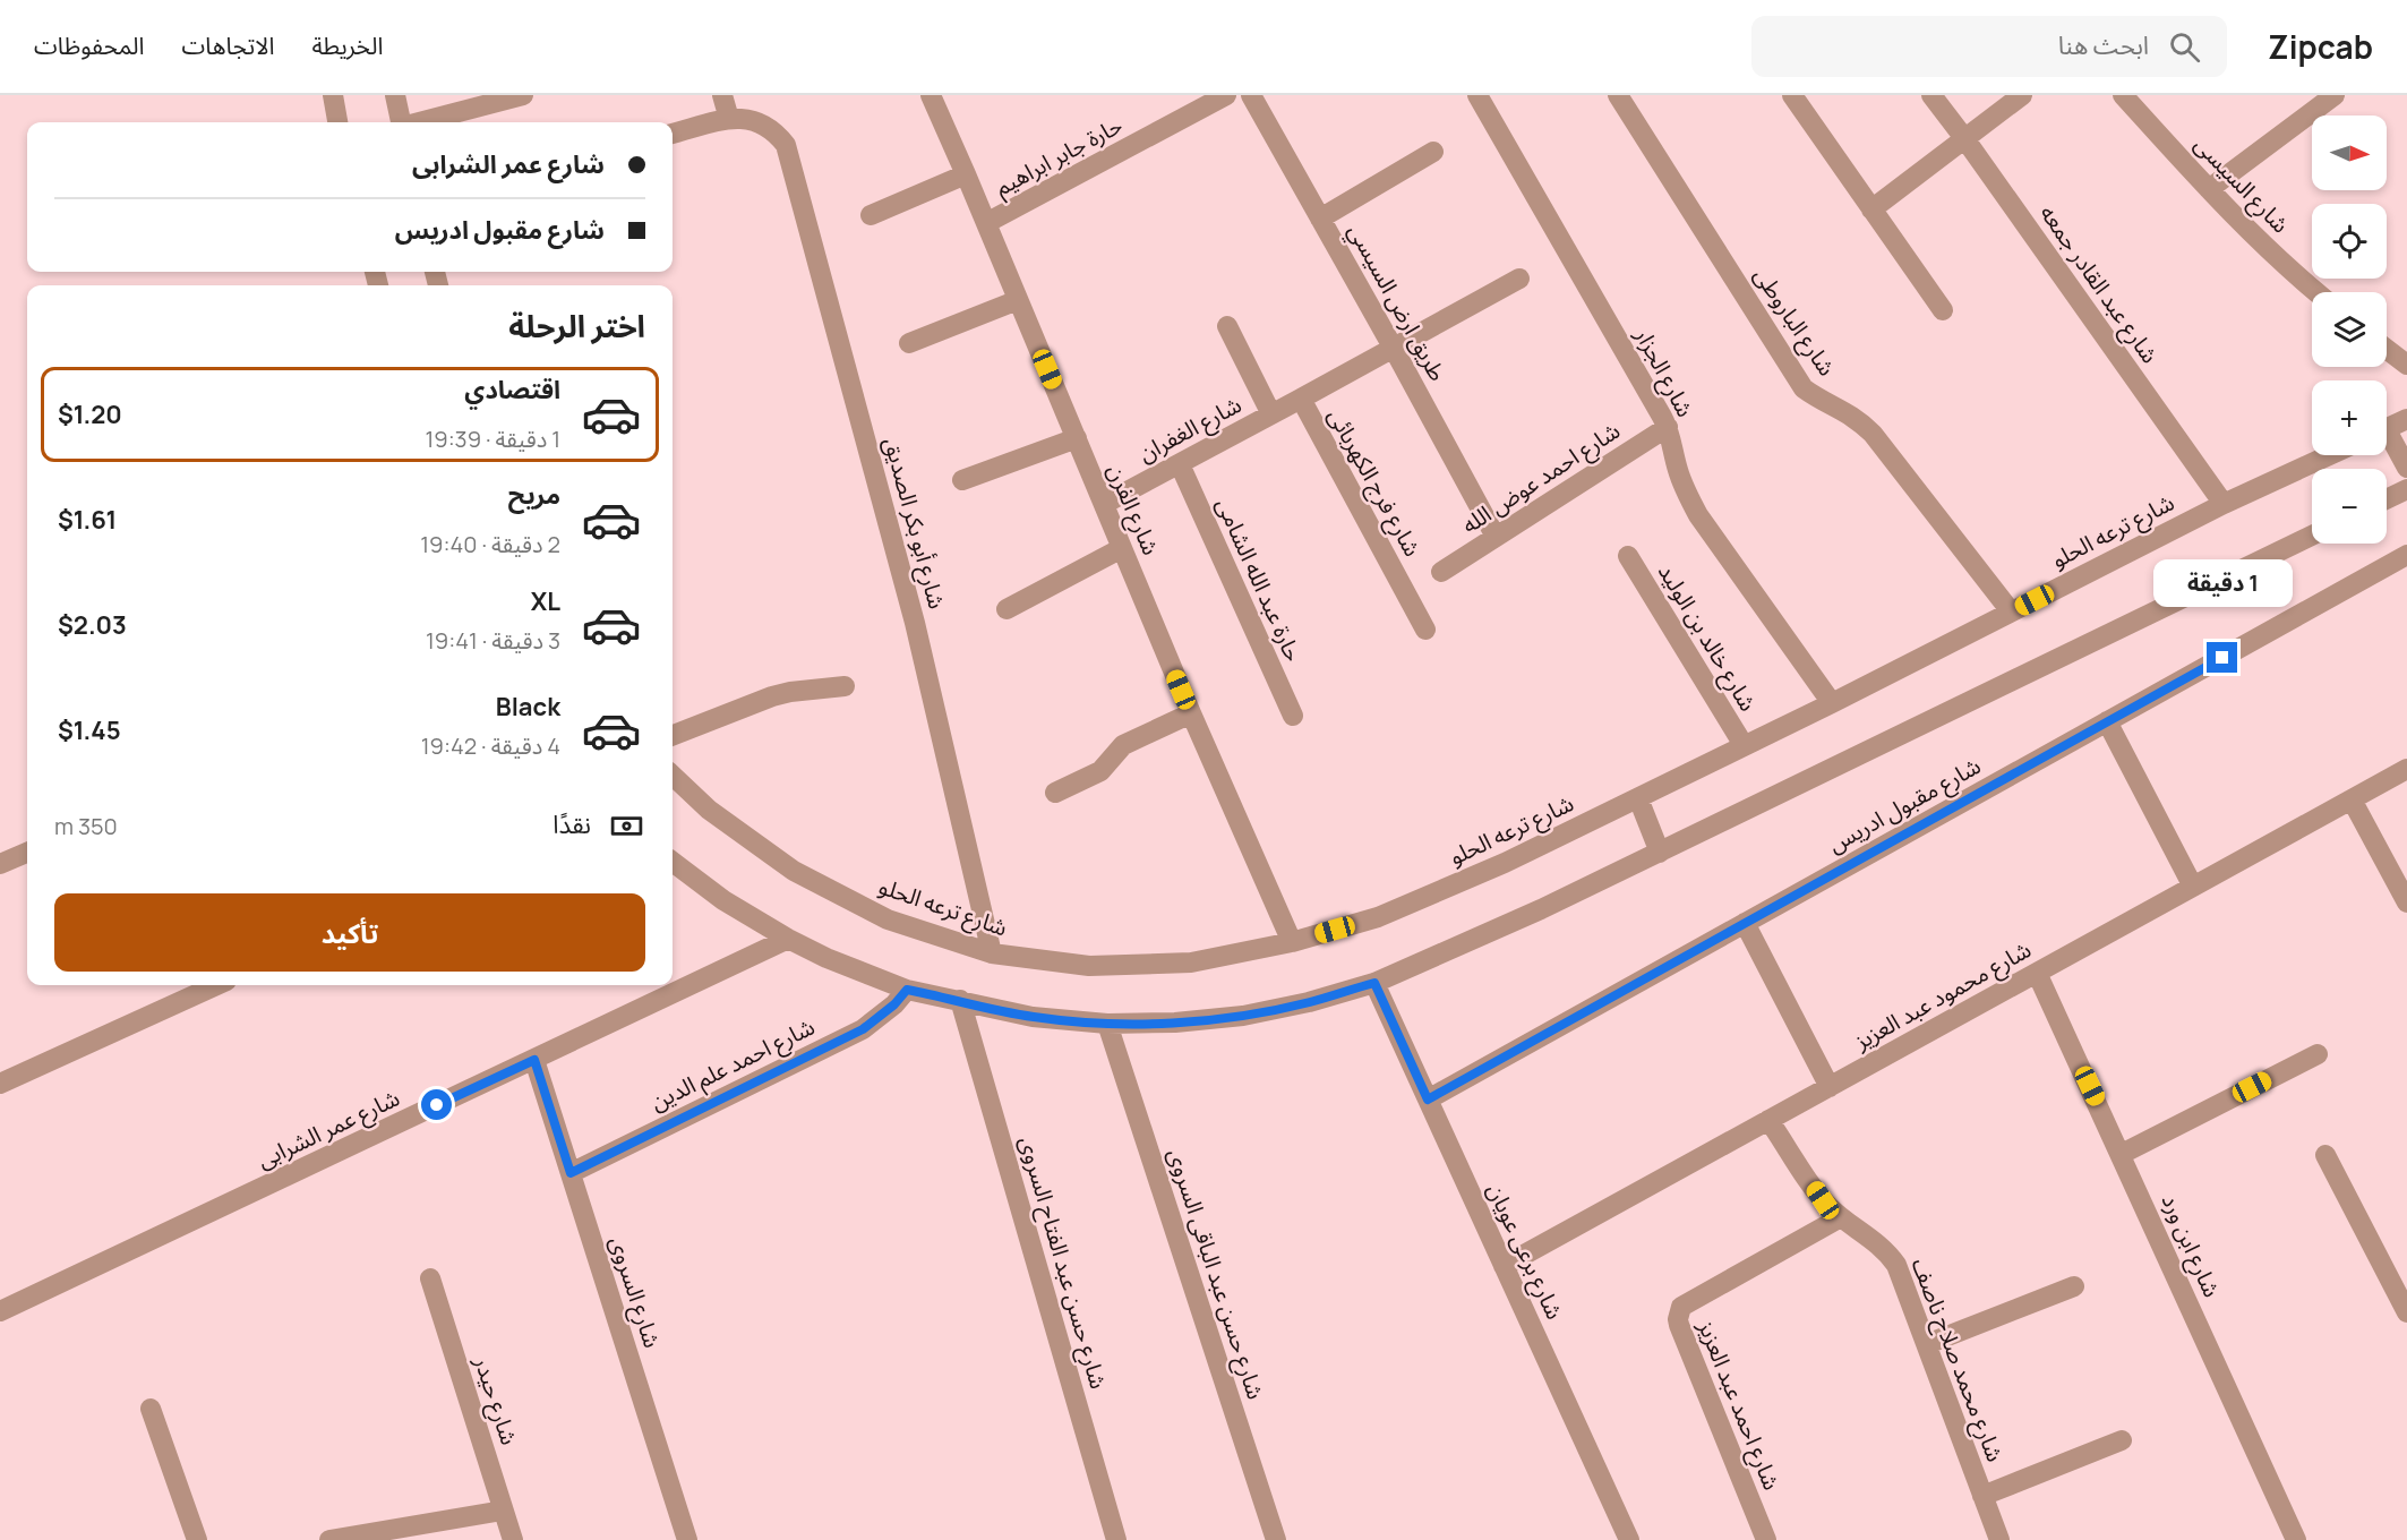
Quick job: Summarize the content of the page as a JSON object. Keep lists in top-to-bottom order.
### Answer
{
  "streets": {
    "street": [
      "حارة جابر ابراهيم",
      "شارع السيسى",
      "شارع عبد القادر جمعه",
      "طريق ارض السيسي",
      "شارع الباروطى",
      "شارع الجزار",
      "شارع الغفران",
      "شارع احمد عوض الله",
      "شارع فرج الكهربائى",
      "شارع الفرن",
      "شارع أبو بكر الصديق",
      "شارع ترعه الحلو",
      "حارة عبد الله الشامى",
      "شارع خالد بن الوليد",
      "شارع مقبول ادريس",
      "شارع محمود عبد العزيز",
      "شارع احمد علم الدين",
      "شارع عمر الشرابى",
      "شارع ابن ورد",
      "شارع برعى عويان",
      "شارع حسن عبد الفتاح السروى",
      "شارع حسن عبد الباقى السروى",
      "شارع السروى",
      "شارع محمد صلاح ناصف",
      "شارع حيدر",
      "شارع احمد عبد العزيز"
    ]
  },
  "crossings": [
    ["حارة جابر ابراهيم", "شارع الفرن"],
    ["شارع عبد القادر جمعه", "شارع ترعه الحلو"],
    ["طريق ارض السيسي", "شارع احمد عوض الله"],
    ["طريق ارض السيسي", "شارع فرج الكهربائى"],
    ["شارع الباروطى", "شارع ترعه الحلو"],
    ["شارع الجزار", "شارع احمد عوض الله"],
    ["شارع الجزار", "شارع ترعه الحلو"],
    ["شارع الغفران", "شارع فرج الكهربائى"],
    ["شارع الغفران", "شارع الفرن"],
    ["شارع الغفران", "حارة عبد الله الشامى"],
    ["شارع الفرن", "شارع ترعه الحلو"],
    ["شارع أبو بكر الصديق", "شارع ترعه الحلو"],
    ["شارع ترعه الحلو", "شارع خالد بن الوليد"],
    ["شارع مقبول ادريس", "شارع برعى عويان"],
    ["شارع محمود عبد العزيز", "شارع ابن ورد"],
    ["شارع محمود عبد العزيز", "شارع برعى عويان"],
    ["شارع محمود عبد العزيز", "شارع محمد صلاح ناصف"],
    ["شارع احمد علم الدين", "شارع السروى"],
    ["شارع عمر الشرابى", "شارع السروى"],
    ["شارع محمد صلاح ناصف", "شارع احمد عبد العزيز"]
  ],
  "north": "right",
  "page": {
    "header": "Zipcab",
    "search": "ابحث هنا",
    "nav": ["الخريطة", "الاتجاهات", "المحفوظات"],
    "map_buttons": ["+", "−"],
    "banner": ["شارع عمر الشرابى", "شارع مقبول ادريس"],
    "heading": "اختر الرحلة",
    "list": [
      {
        "name": "اقتصادي",
        "note": "1 دقيقة · 19:39",
        "value": "$1.20"
      },
      {
        "name": "مريح",
        "note": "2 دقيقة · 19:40",
        "value": "$1.61"
      },
      {
        "name": "XL",
        "note": "3 دقيقة · 19:41",
        "value": "$2.03"
      },
      {
        "name": "Black",
        "note": "4 دقيقة · 19:42",
        "value": "$1.45"
      }
    ],
    "bubble": "1 دقيقة",
    "pay": ["نقدًا", "350 m"],
    "buttons": "تأكيد"
  }
}
